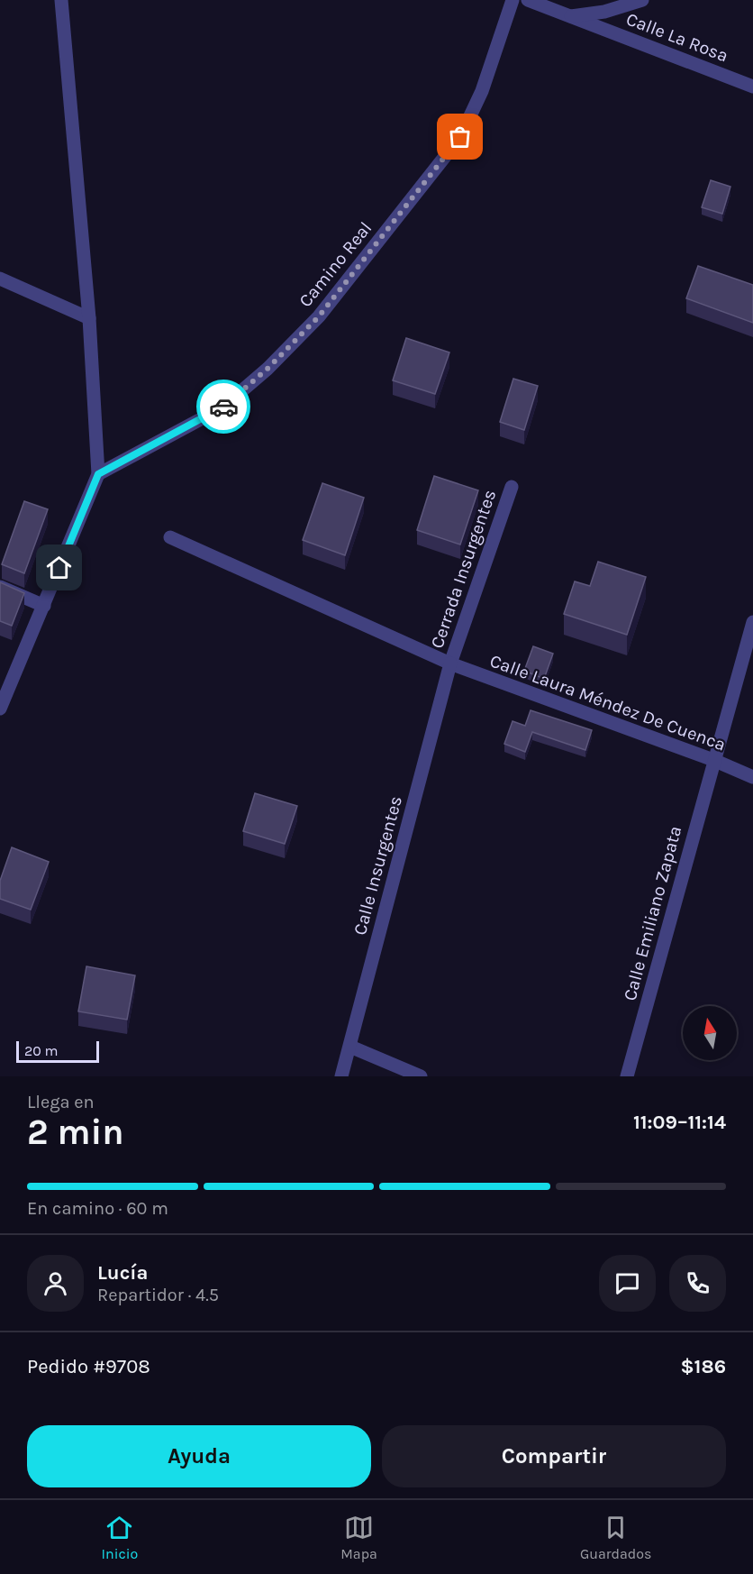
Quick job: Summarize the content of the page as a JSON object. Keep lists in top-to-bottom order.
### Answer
{
  "streets": {
    "street": [
      "Calle La Rosa",
      "Camino Real",
      "Cerrada Insurgentes",
      "Calle Laura Méndez De Cuenca",
      "Calle Insurgentes",
      "Calle Emiliano Zapata"
    ]
  },
  "crossings": [
    ["Cerrada Insurgentes", "Calle Laura Méndez De Cuenca"],
    ["Cerrada Insurgentes", "Calle Insurgentes"],
    ["Calle Laura Méndez De Cuenca", "Calle Insurgentes"],
    ["Calle Laura Méndez De Cuenca", "Calle Emiliano Zapata"]
  ],
  "scale_bar": "20 m",
  "north": "top",
  "page": {
    "scale": "20 m",
    "heading": ["2 min", "Llega en", "11:09–11:14"],
    "panel": [
      "Lucía",
      "Repartidor · 4.5",
      "Pedido #9708",
      "$186"
    ],
    "bar": "En camino · 60 m",
    "buttons": ["Ayuda", "Compartir"],
    "tabs": ["Inicio", "Mapa", "Guardados"]
  }
}
